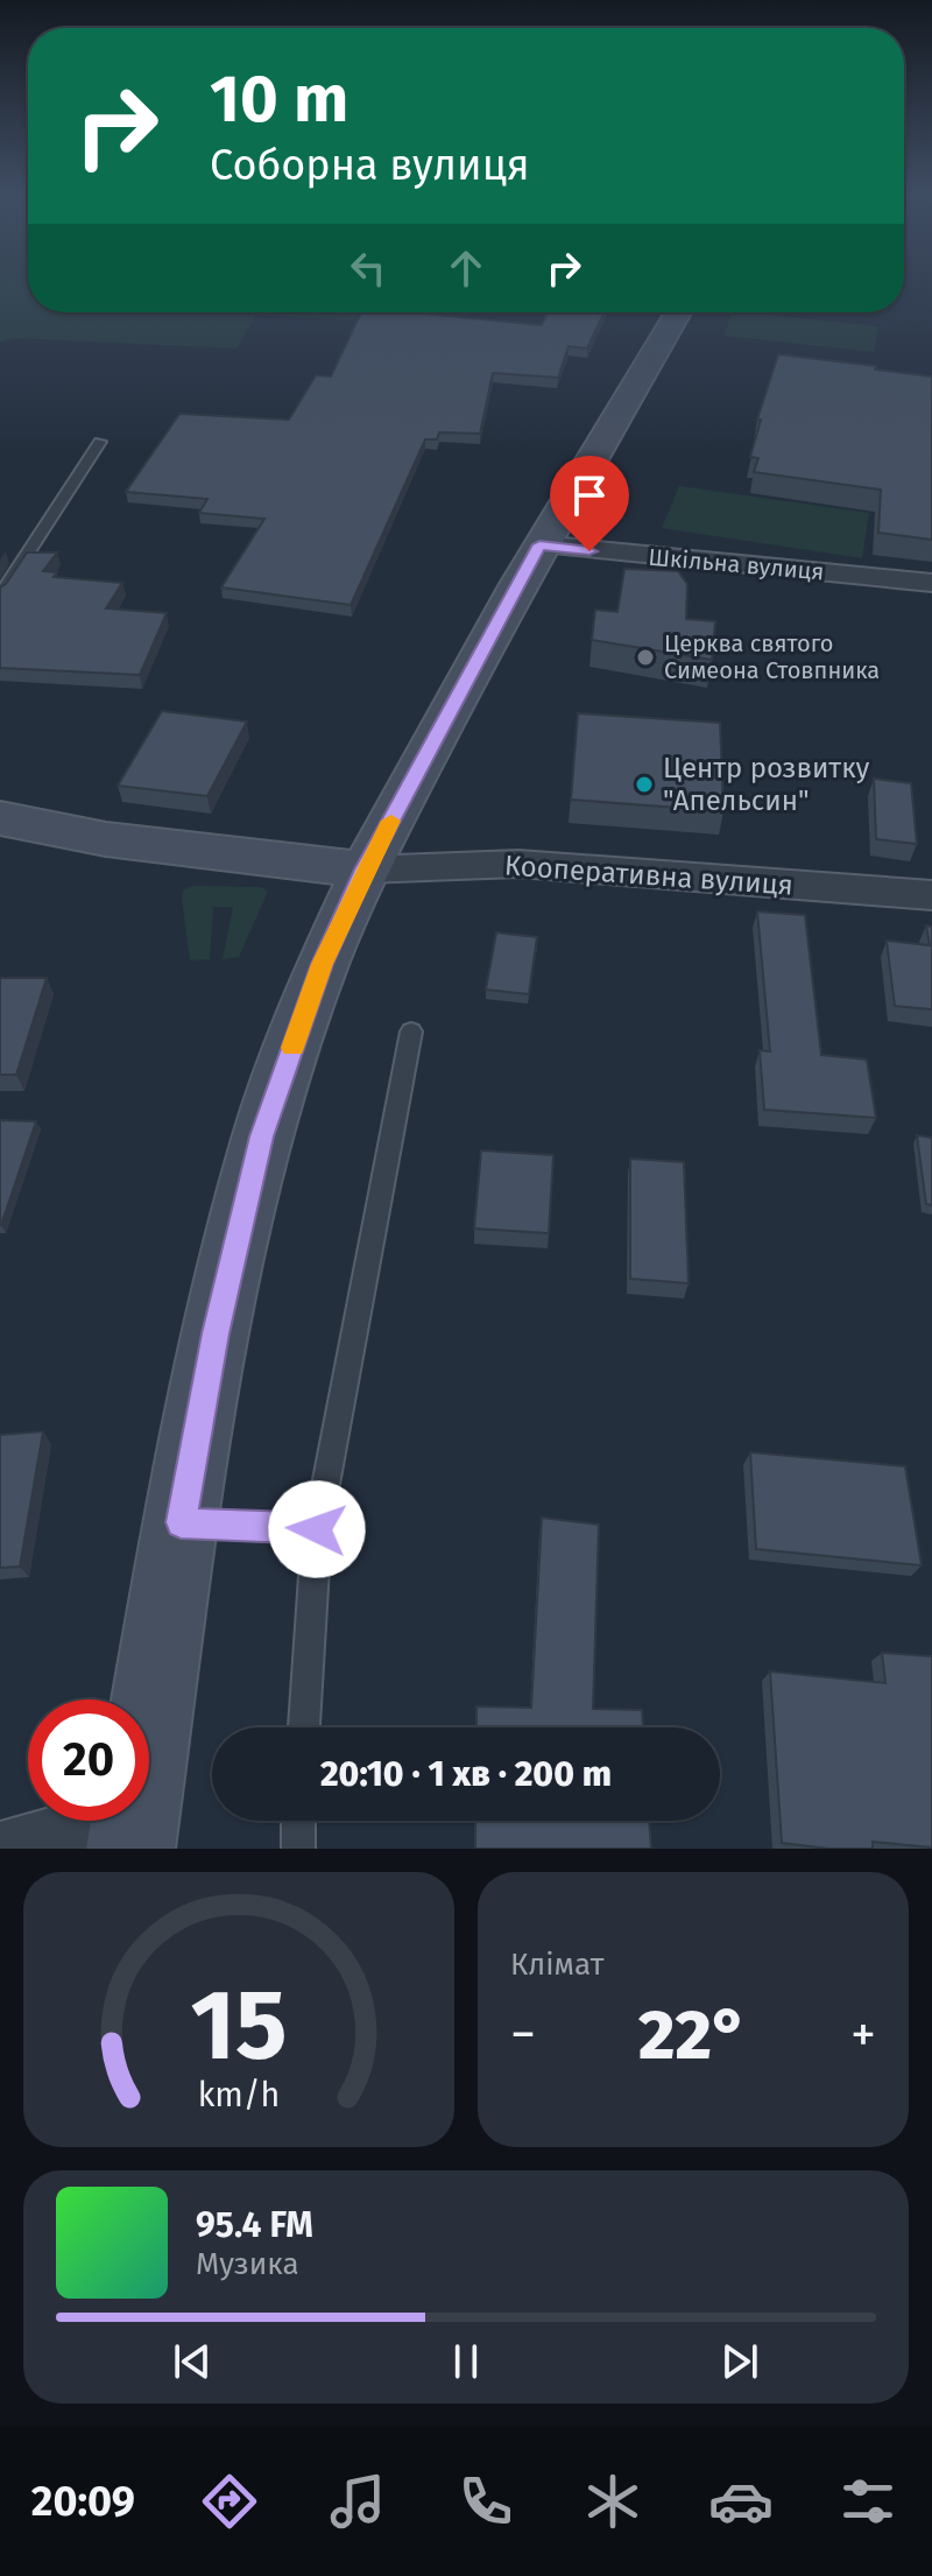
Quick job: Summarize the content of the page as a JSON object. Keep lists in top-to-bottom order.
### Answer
{
  "streets": {
    "street": ["Шкільна вулиця", "Кооперативна вулиця"]
  },
  "places": ["Церква святого Симеона Стовпника", "Центр розвитку \"Апельсин\""],
  "page": {
    "turn": ["10 m", "Соборна вулиця"],
    "limit": "20",
    "trip": "20:10 · 1 хв · 200 m",
    "tile": "Клімат",
    "heat": ["−", "22°", "+"],
    "song": ["95.4 FM", "Музика"],
    "tabs": "20:09",
    "gauge": ["15", "km/h"]
  }
}
